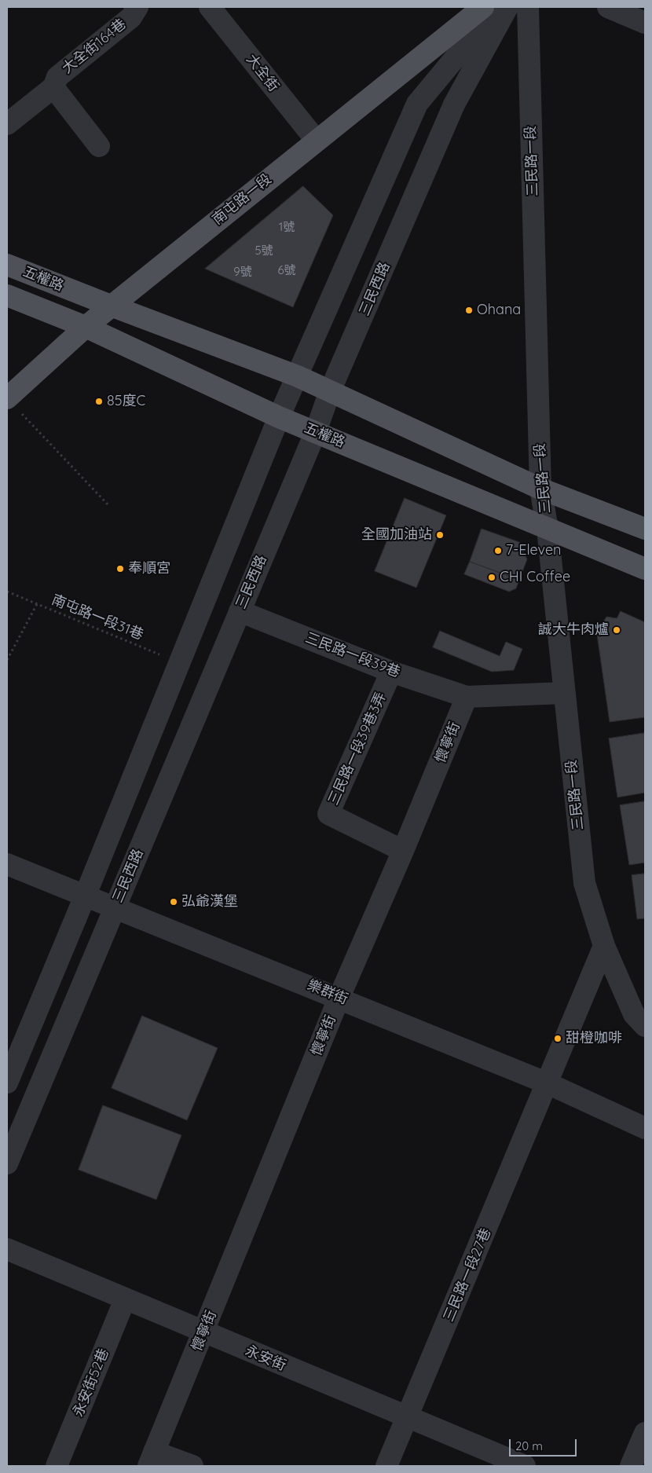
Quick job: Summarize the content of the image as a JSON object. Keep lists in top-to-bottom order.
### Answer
{
  "streets": {
    "main road": ["南屯路一段", "五權路"],
    "street": [
      "大全街164巷",
      "大全街",
      "三民路一段",
      "三民西路",
      "三民路一段39巷",
      "懷寧街",
      "三民路一段39巷3弄",
      "樂群街",
      "三民路一段27巷",
      "永安街",
      "永安街52巷"
    ],
    "path": ["南屯路一段31巷"]
  },
  "crossings": [
    ["大全街", "南屯路一段"],
    ["三民路一段", "五權路"],
    ["南屯路一段", "五權路"],
    ["五權路", "三民西路"],
    ["三民西路", "三民路一段39巷"],
    ["三民西路", "樂群街"],
    ["三民路一段39巷", "懷寧街"],
    ["三民路一段39巷", "三民路一段39巷3弄"],
    ["懷寧街", "三民路一段39巷3弄"],
    ["懷寧街", "樂群街"],
    ["懷寧街", "永安街"],
    ["樂群街", "三民路一段27巷"],
    ["三民路一段27巷", "永安街"],
    ["永安街", "永安街52巷"]
  ],
  "places": [
    "Ohana",
    "85度C",
    "全國加油站",
    "7-Eleven",
    "奉順宮",
    "CHI Coffee",
    "誠大牛肉爐",
    "弘爺漢堡",
    "甜橙咖啡"
  ],
  "house_numbers": [
    "1號",
    "5號",
    "6號",
    "9號"
  ],
  "scale_bar": "20 m"
}
